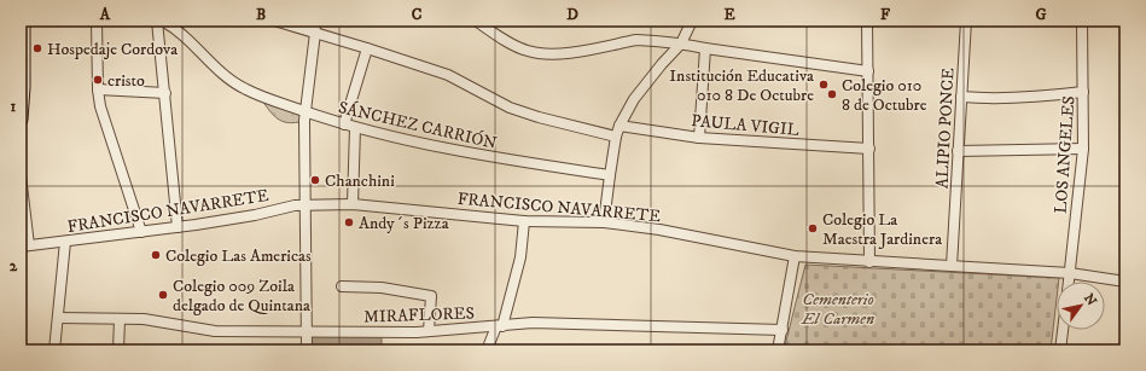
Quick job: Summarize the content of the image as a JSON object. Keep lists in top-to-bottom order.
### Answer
{
  "streets": {
    "street": [
      "SÁNCHEZ CARRIÓN",
      "PAULA VIGIL",
      "ALIPIO PONCE",
      "LOS ANGELES",
      "FRANCISCO NAVARRETE",
      "MIRAFLORES"
    ]
  },
  "crossings": [
    ["ALIPIO PONCE", "FRANCISCO NAVARRETE"],
    ["LOS ANGELES", "FRANCISCO NAVARRETE"]
  ],
  "parks": ["Cementerio El Carmen"],
  "places": [
    "Hospedaje Cordova",
    "cristo",
    "Institución Educativa 010 8 De Octubre",
    "Colegio 010 8 de Octubre",
    "Chanchini",
    "Andy´s Pizza",
    "Colegio La Maestra Jardinera",
    "Colegio Las Americas",
    "Colegio 009 Zoila delgado de Quintana"
  ],
  "north": "top right",
  "grid": {
    "columns": [
      "A",
      "B",
      "C",
      "D",
      "E",
      "F",
      "G"
    ],
    "rows": ["1", "2"]
  }
}
